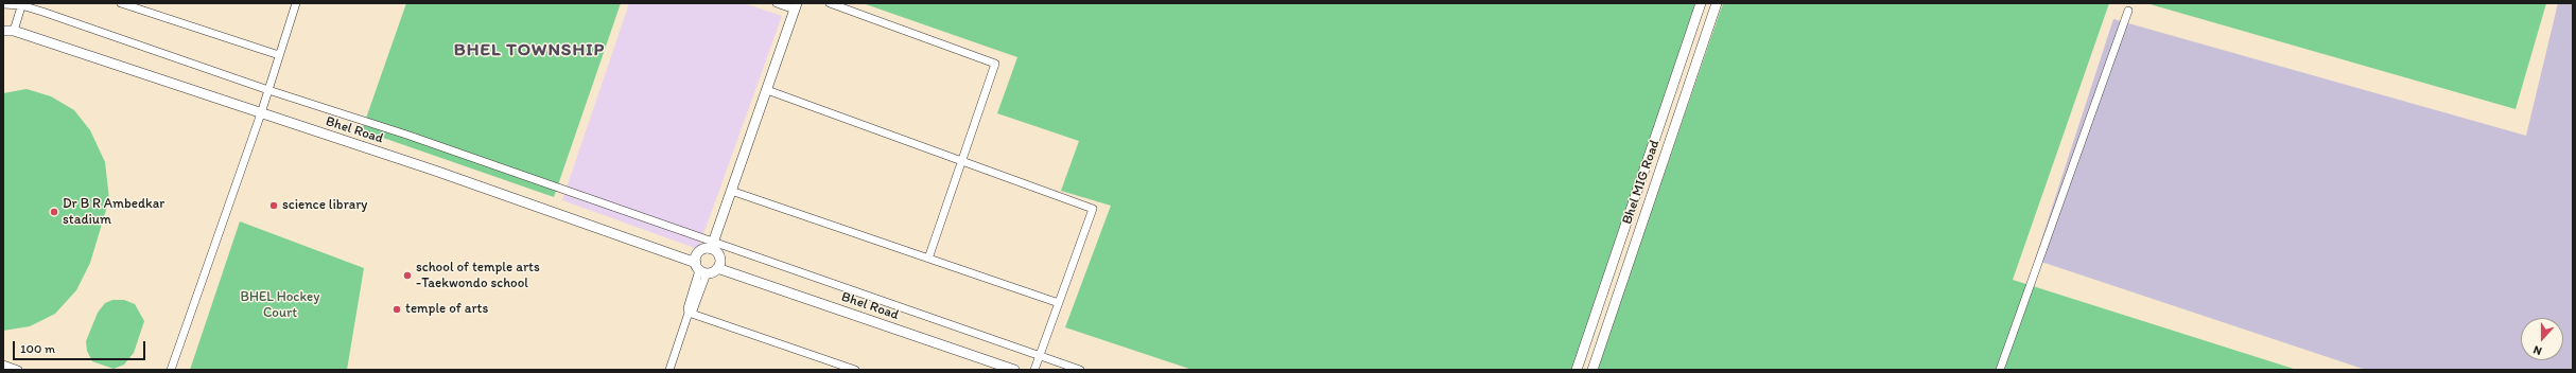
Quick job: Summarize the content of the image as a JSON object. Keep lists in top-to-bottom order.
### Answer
{
  "streets": {
    "street": ["Bhel Road", "Bhel MIG Road"]
  },
  "districts": ["BHEL TOWNSHIP"],
  "parks": ["BHEL Hockey Court"],
  "places": [
    "science library",
    "Dr B R Ambedkar stadium",
    "school of temple arts -Taekwondo school",
    "temple of arts"
  ],
  "scale_bar": "100 m",
  "north": "bottom"
}
